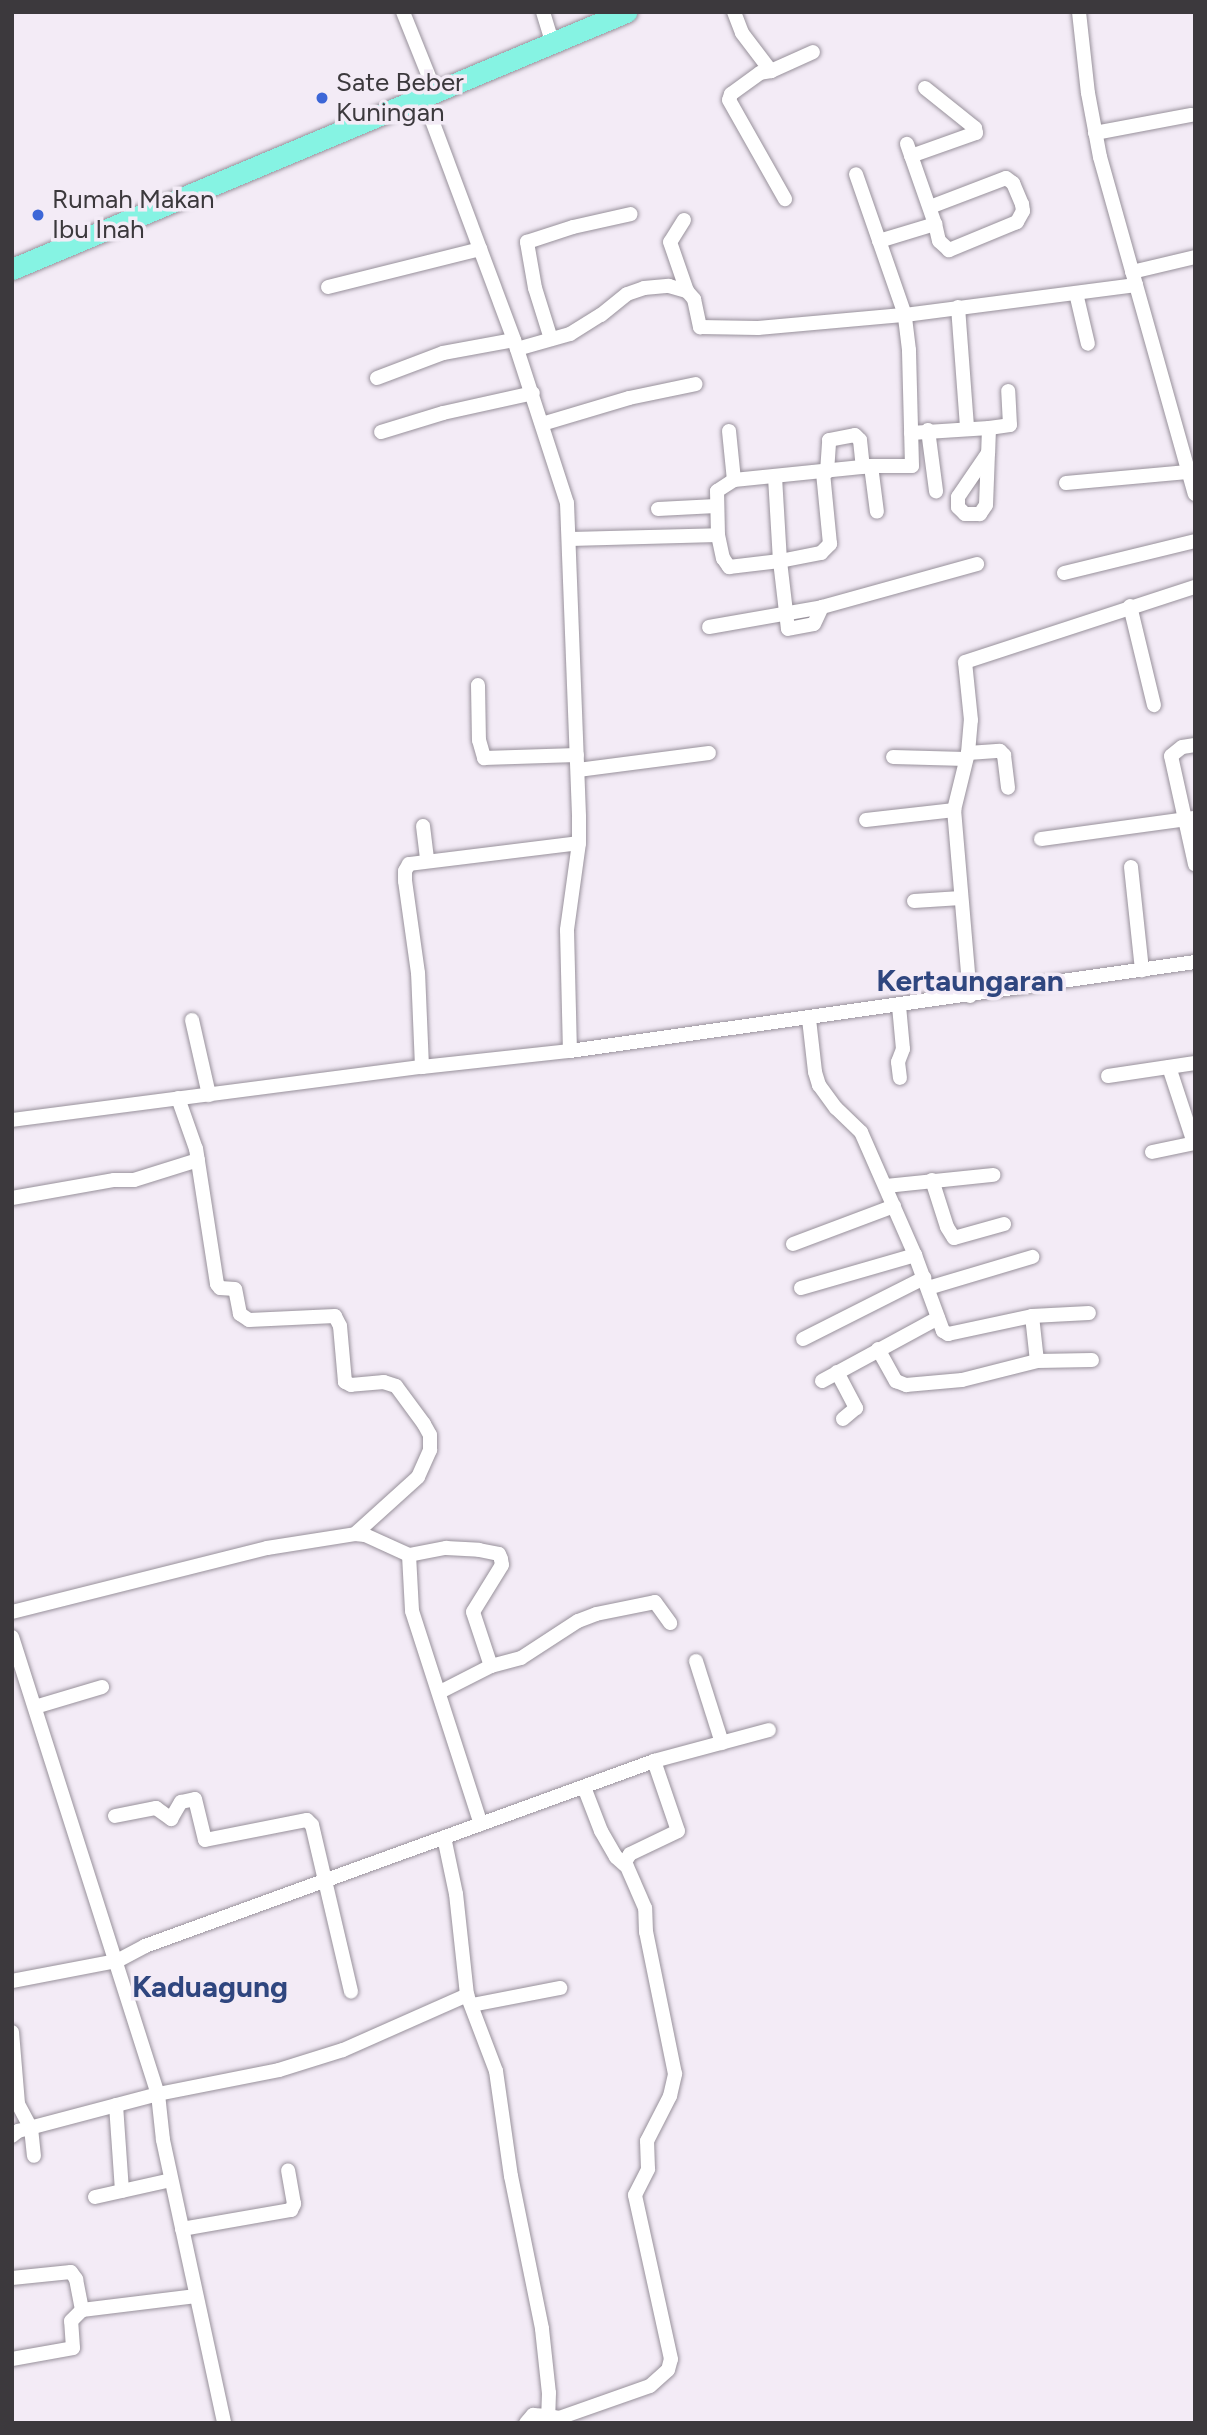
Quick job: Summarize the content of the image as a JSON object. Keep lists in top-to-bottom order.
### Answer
{
  "districts": ["Kertaungaran", "Kaduagung"],
  "places": ["Sate Beber Kuningan", "Rumah Makan Ibu Inah"]
}
